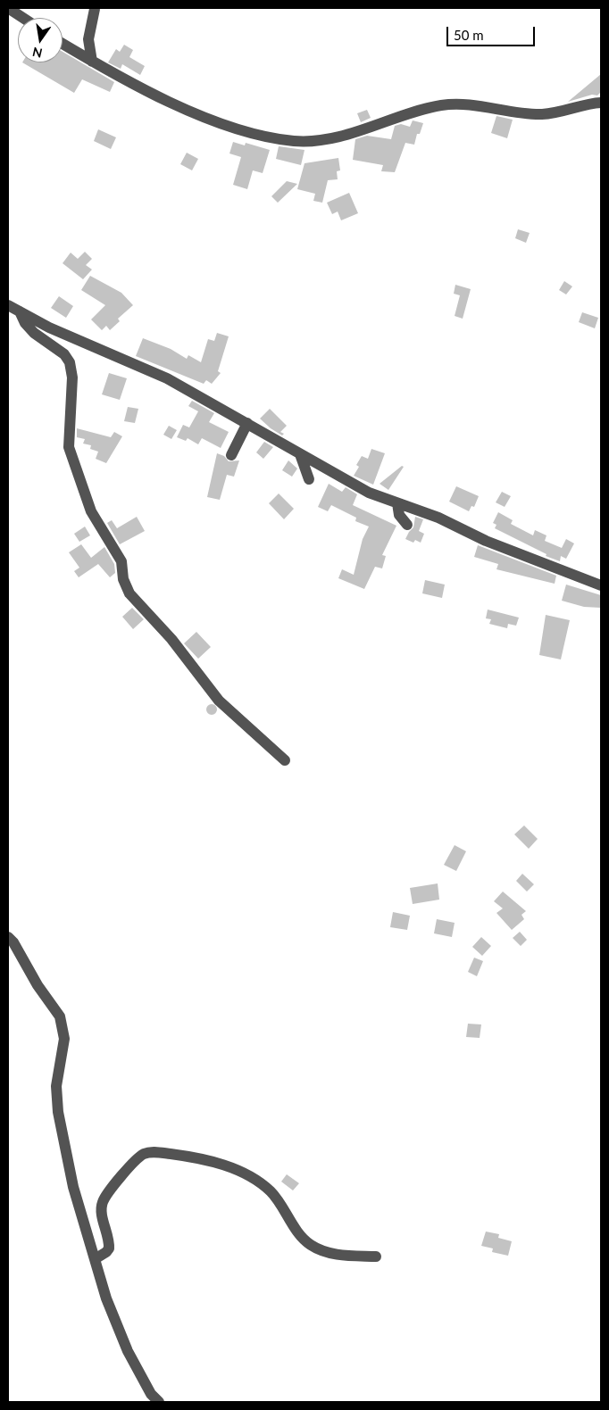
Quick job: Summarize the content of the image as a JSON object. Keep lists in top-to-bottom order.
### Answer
{
  "scale_bar": "50 m",
  "north": "bottom"
}
